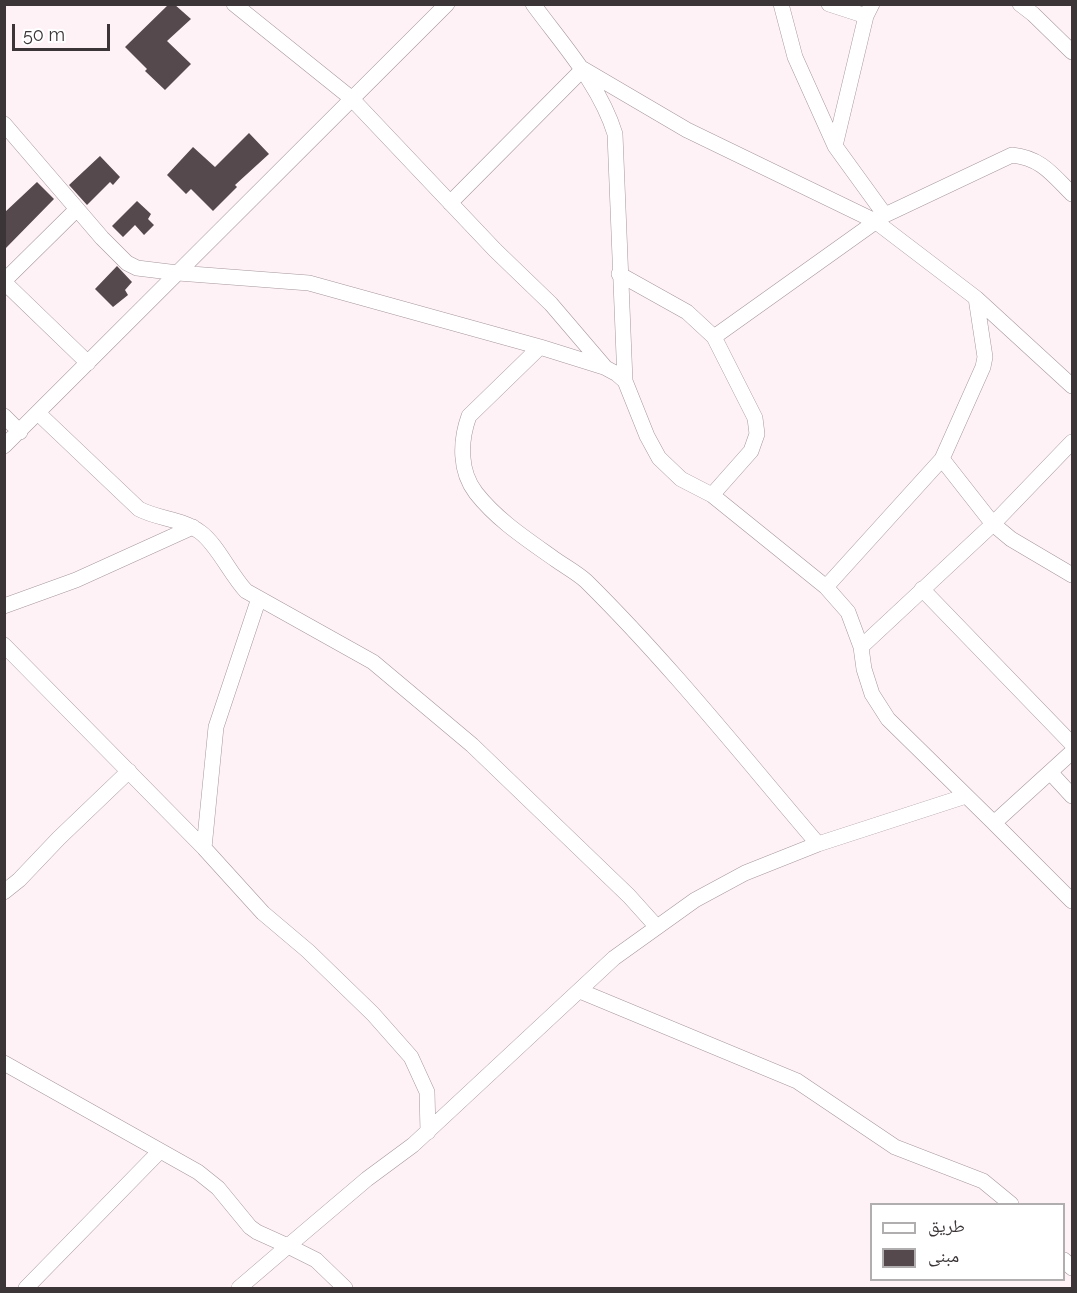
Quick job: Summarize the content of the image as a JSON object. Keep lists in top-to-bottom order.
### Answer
{
  "legend": ["طريق", "مبنى"],
  "scale_bar": "50 m"
}
